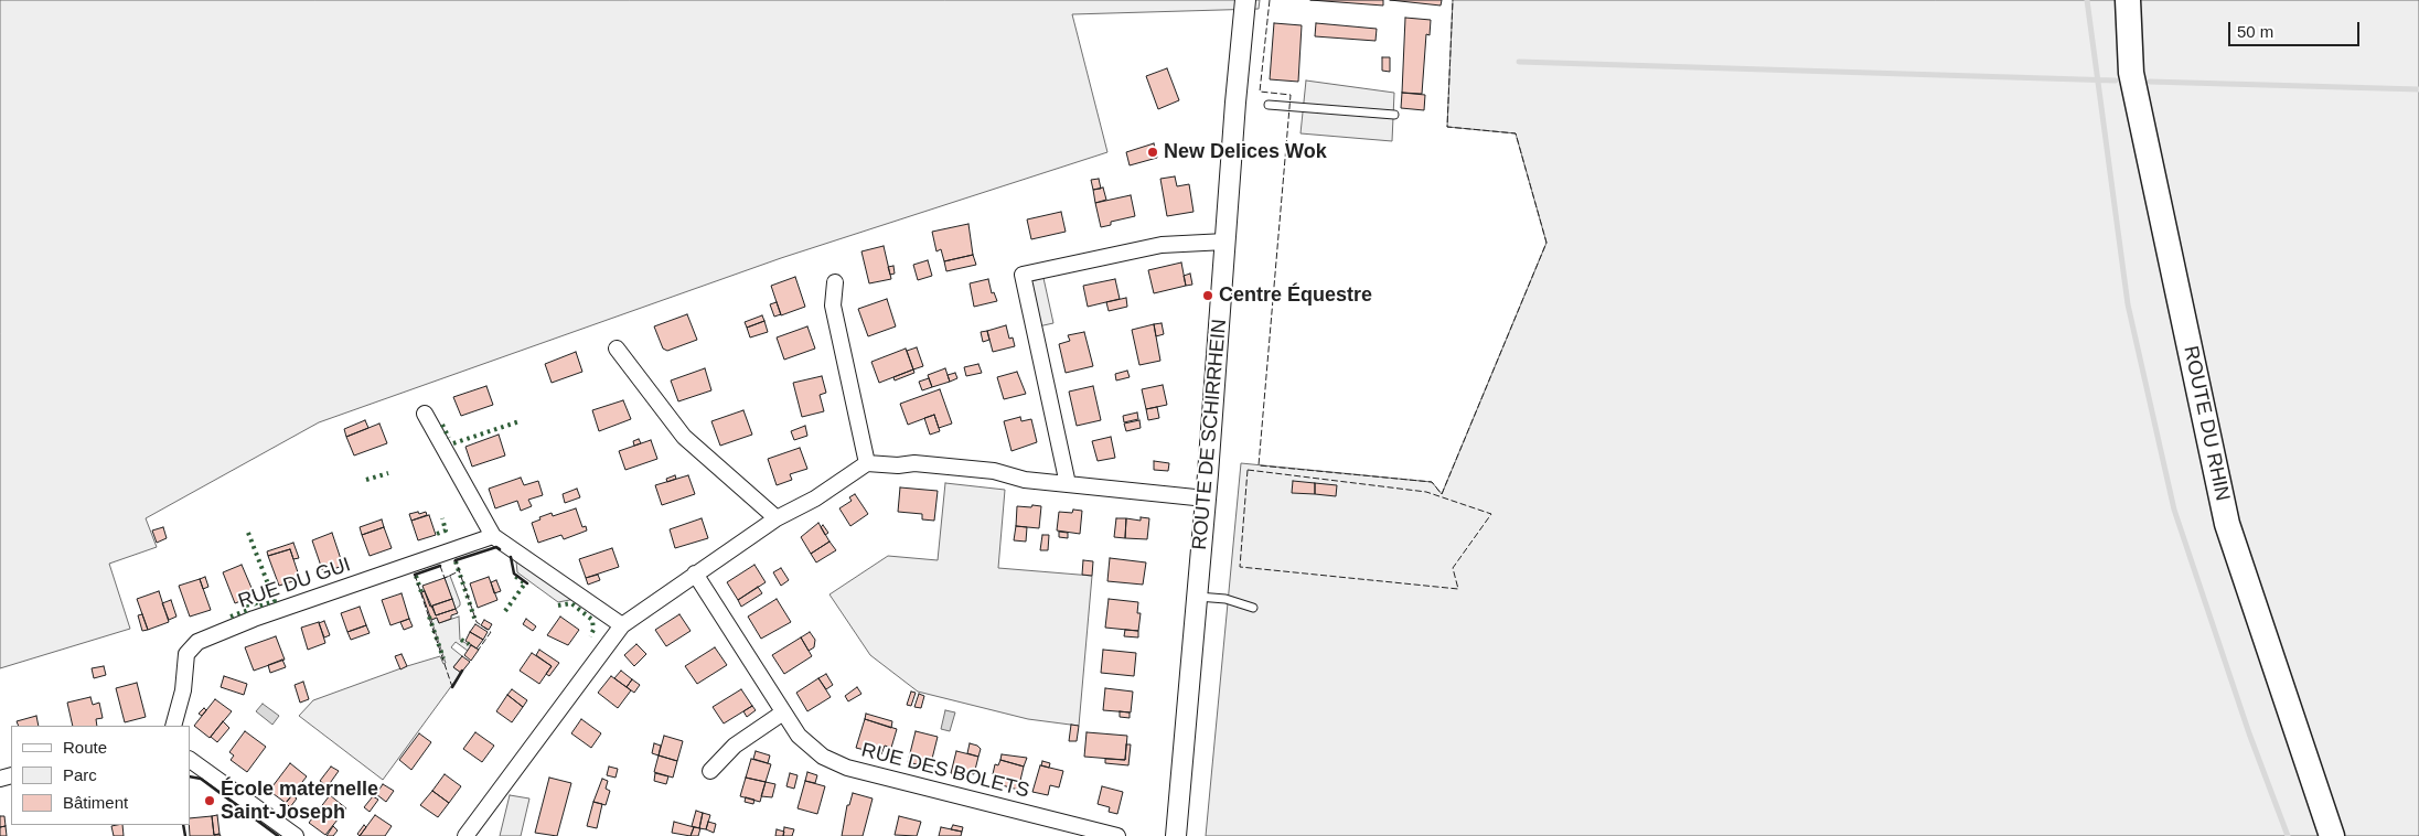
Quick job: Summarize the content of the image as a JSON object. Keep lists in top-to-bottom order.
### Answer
{
  "streets": {
    "main road": ["ROUTE DU RHIN"],
    "street": ["ROUTE DE SCHIRRHEIN", "RUE DU GUI", "RUE DES BOLETS"]
  },
  "places": ["New Delices Wok", "Centre Équestre", "École maternelle Saint-Joseph"],
  "legend": ["Route", "Parc", "Bâtiment"],
  "scale_bar": "50 m"
}
